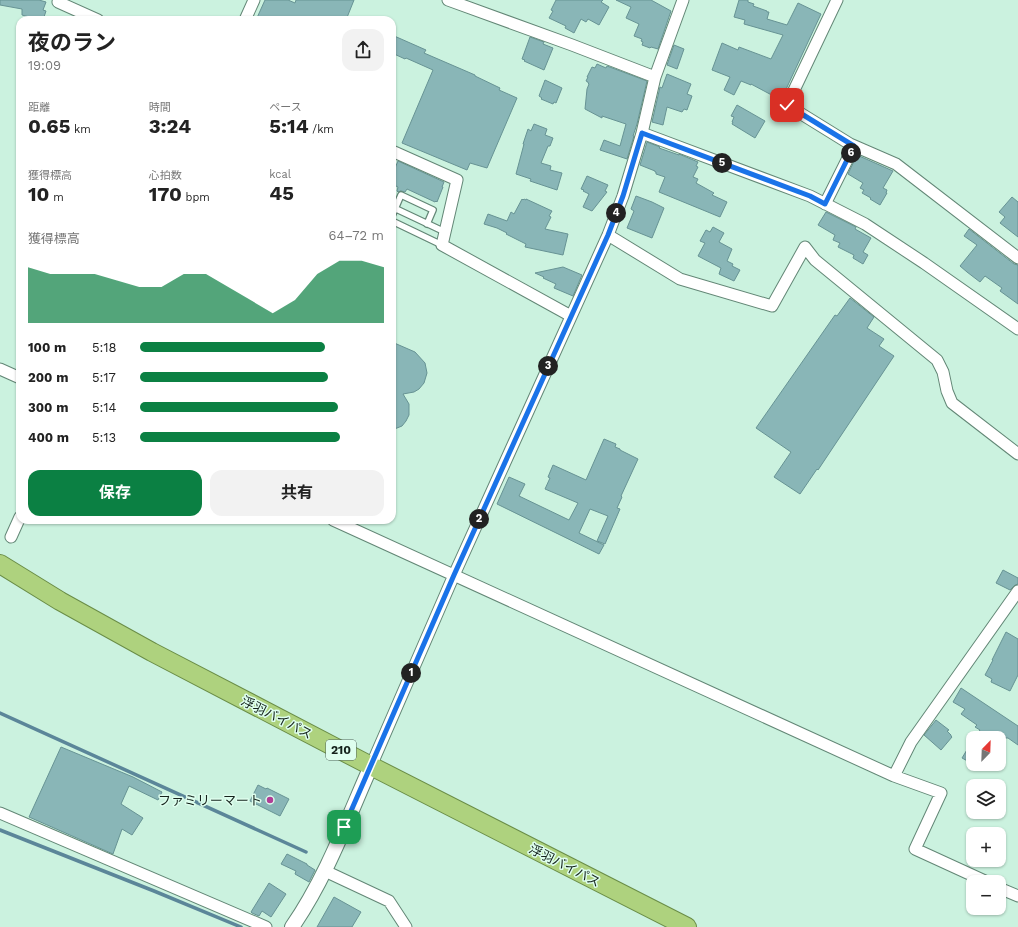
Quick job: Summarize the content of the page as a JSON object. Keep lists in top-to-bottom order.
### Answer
{
  "streets": {
    "highway": ["浮羽バイパス", "210"]
  },
  "places": ["ファミリーマート"],
  "north": "top right",
  "page": {
    "heading": ["夜のラン", "19:09"],
    "stats": [
      ["距離", "0.65 km"],
      ["時間", "3:24"],
      ["ペース", "5:14 /km"],
      ["獲得標高", "10 m"],
      ["心拍数", "170 bpm"],
      ["kcal", "45"]
    ],
    "pins": [
      "6",
      "5",
      "4",
      "3",
      "2",
      "1"
    ],
    "chart": ["獲得標高", "64–72 m"],
    "list": [
      {
        "name": "100 m",
        "note": "5:18"
      },
      {
        "name": "200 m",
        "note": "5:17"
      },
      {
        "name": "300 m",
        "note": "5:14"
      },
      {
        "name": "400 m",
        "note": "5:13"
      }
    ],
    "buttons": ["保存", "共有"],
    "map_buttons": ["+", "−"]
  }
}
